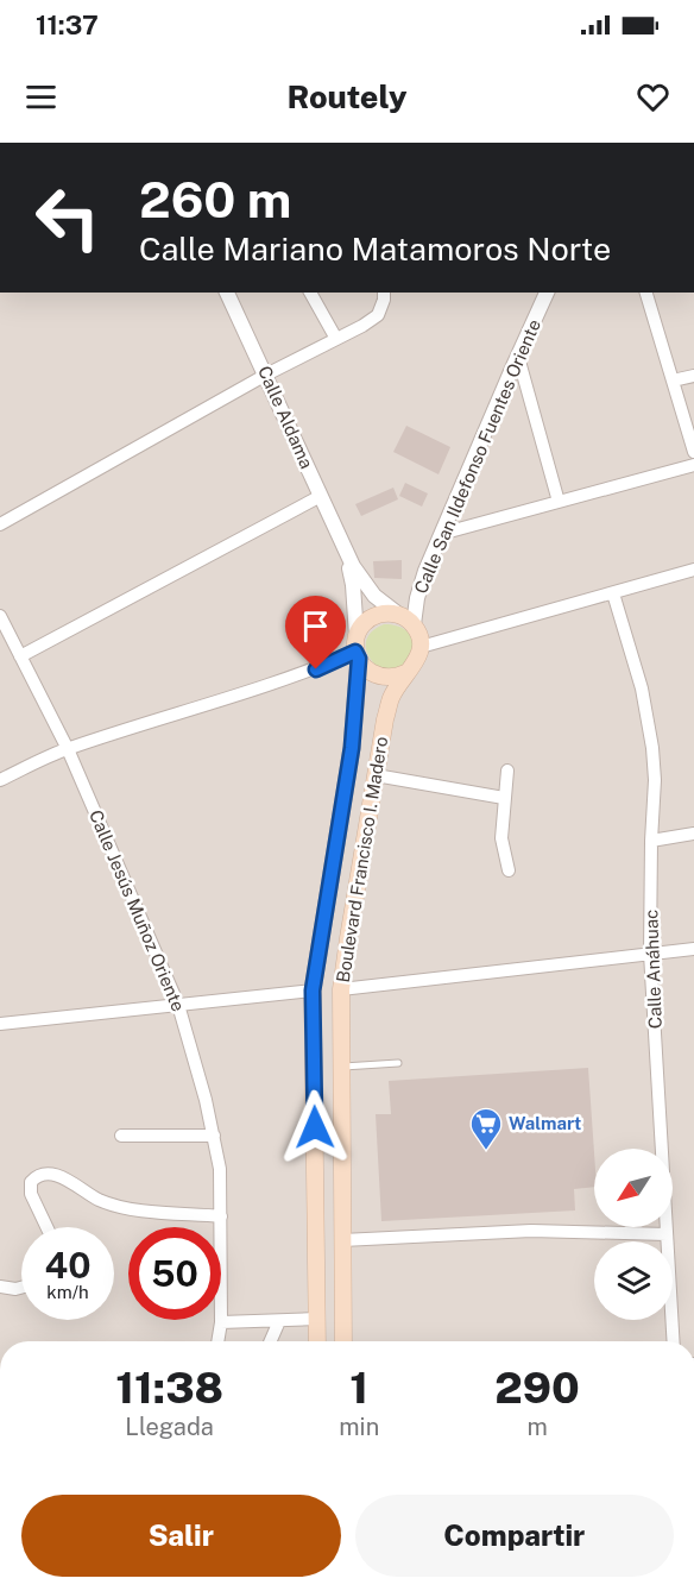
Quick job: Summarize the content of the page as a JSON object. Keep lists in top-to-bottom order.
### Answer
{
  "streets": {
    "main road": ["Boulevard Francisco I. Madero"],
    "street": [
      "Calle Aldama",
      "Calle San Ildefonso Fuentes Oriente",
      "Calle Jesús Muñoz Oriente",
      "Calle Anáhuac"
    ]
  },
  "crossings": [
    ["Calle Aldama", "Calle San Ildefonso Fuentes Oriente"],
    ["Calle Aldama", "Boulevard Francisco I. Madero"],
    ["Calle San Ildefonso Fuentes Oriente", "Boulevard Francisco I. Madero"]
  ],
  "places": {
    "supermarket": ["Walmart"]
  },
  "north": "bottom left",
  "page": {
    "status": "11:37",
    "header": "Routely",
    "turn": ["260 m", "Calle Mariano Matamoros Norte"],
    "speed": "40 km/h",
    "limit": "50",
    "eta": [
      "11:38",
      "Llegada",
      "1",
      "min",
      "290",
      "m"
    ],
    "buttons": ["Salir", "Compartir"]
  }
}
